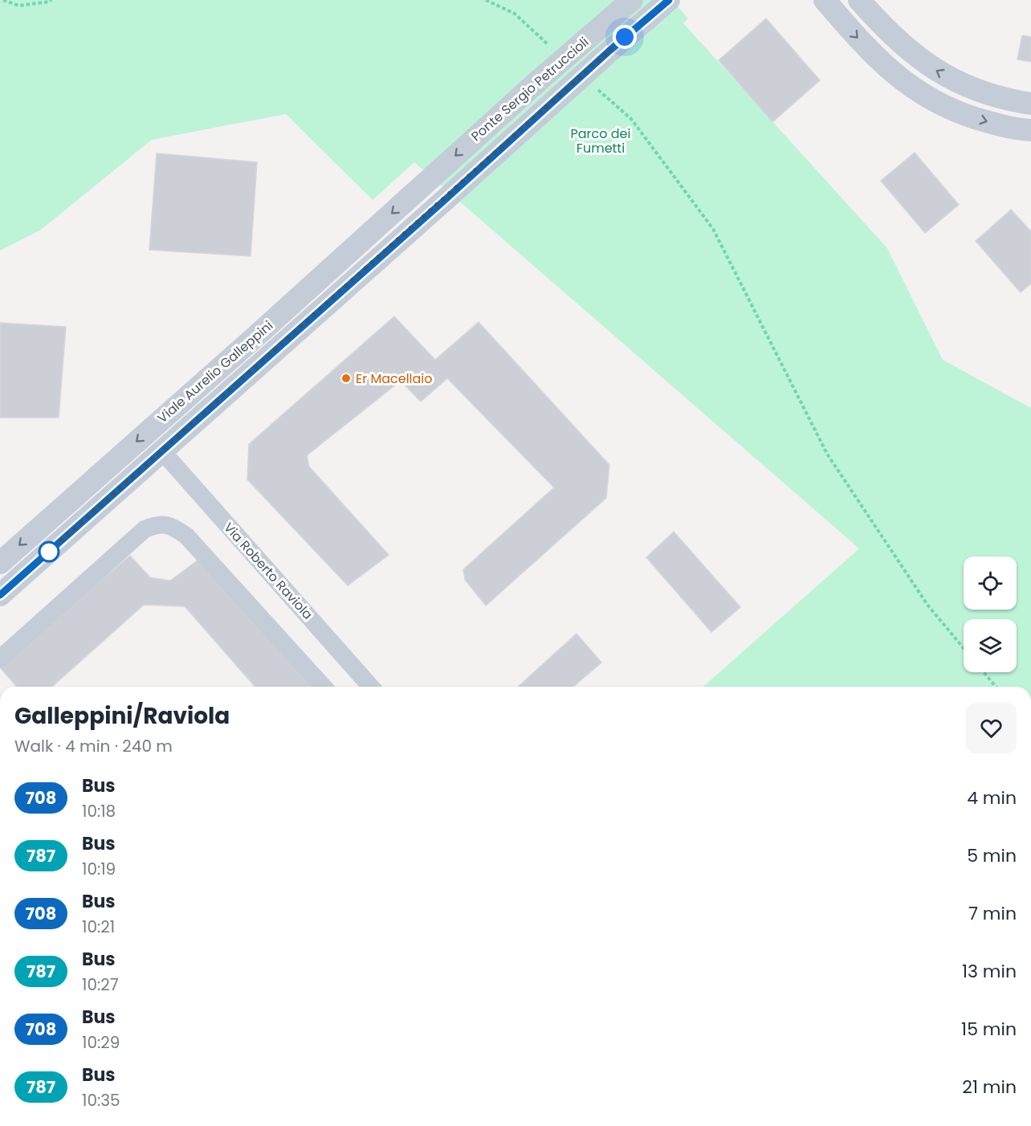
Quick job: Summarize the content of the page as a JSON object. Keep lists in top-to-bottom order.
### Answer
{
  "streets": {
    "street": ["Ponte Sergio Petruccioli", "Viale Aurelio Galleppini", "Via Roberto Raviola"]
  },
  "crossings": [
    ["Ponte Sergio Petruccioli", "Viale Aurelio Galleppini"],
    ["Viale Aurelio Galleppini", "Via Roberto Raviola"]
  ],
  "parks": ["Parco dei Fumetti"],
  "places": ["Er Macellaio"],
  "lines": ["bus line 708"],
  "page": {
    "heading": ["Galleppini/Raviola", "Walk · 4 min · 240 m"],
    "list": [
      {
        "mark": "708",
        "name": "Bus",
        "note": "10:18",
        "value": "4 min"
      },
      {
        "mark": "787",
        "name": "Bus",
        "note": "10:19",
        "value": "5 min"
      },
      {
        "mark": "708",
        "name": "Bus",
        "note": "10:21",
        "value": "7 min"
      },
      {
        "mark": "787",
        "name": "Bus",
        "note": "10:27",
        "value": "13 min"
      },
      {
        "mark": "708",
        "name": "Bus",
        "note": "10:29",
        "value": "15 min"
      },
      {
        "mark": "787",
        "name": "Bus",
        "note": "10:35",
        "value": "21 min"
      }
    ]
  }
}
